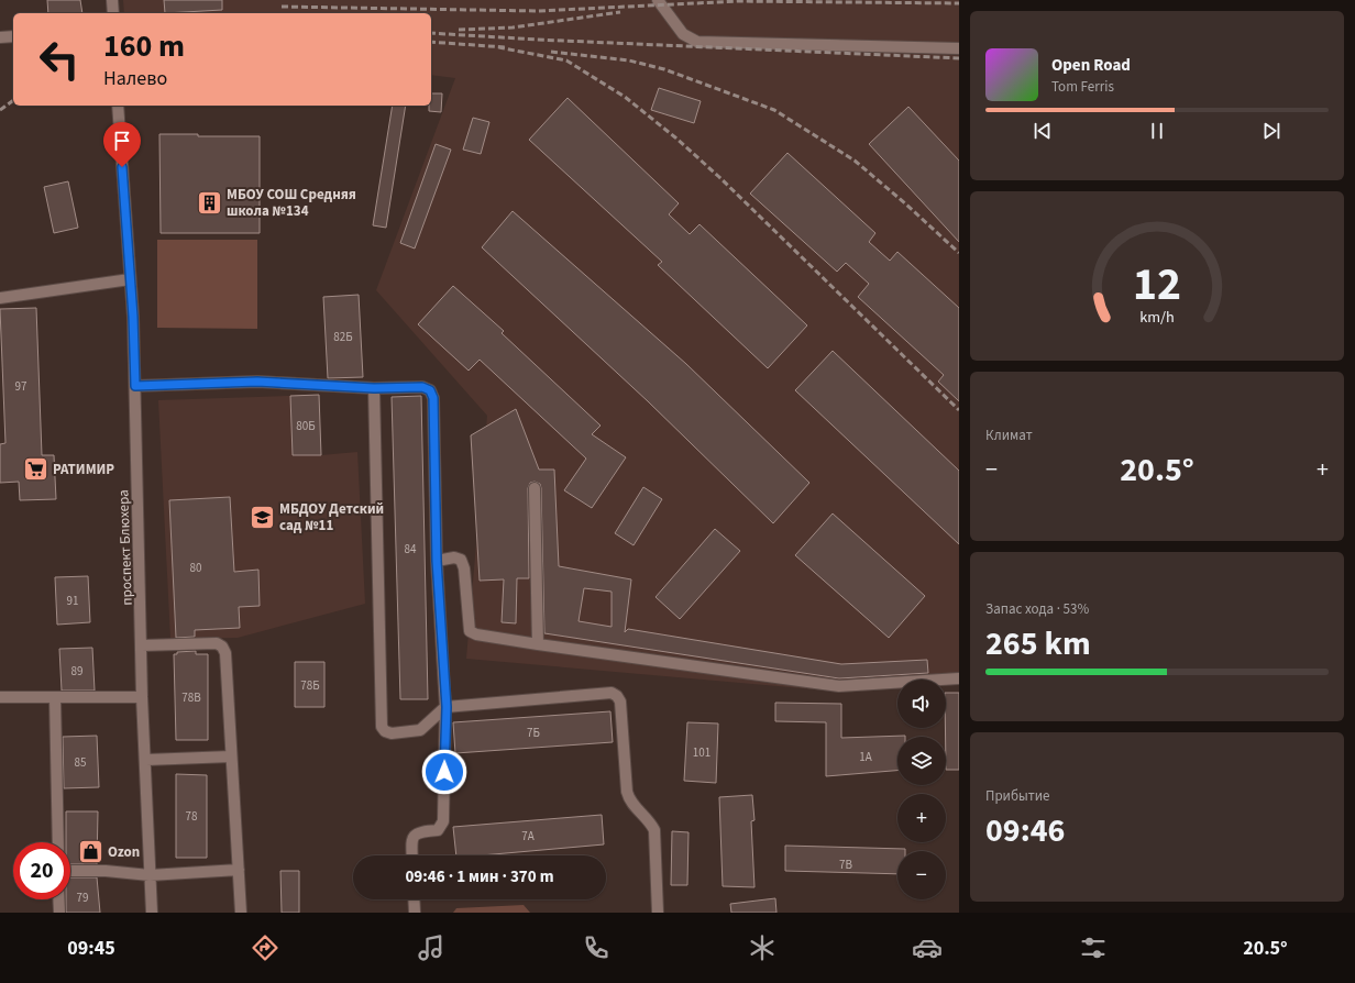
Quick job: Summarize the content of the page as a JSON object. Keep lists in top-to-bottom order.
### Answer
{
  "streets": {
    "street": ["проспект Блюхера"]
  },
  "places": {
    "building": ["МБОУ СОШ Средняя школа №134"],
    "supermarket": ["РАТИМИР"],
    "school or university": ["МБДОУ Детский сад №11"],
    "shop": ["Ozon"]
  },
  "house_numbers": [
    "82Б",
    "97",
    "80Б",
    "84",
    "80",
    "91",
    "89",
    "78Б",
    "78В",
    "7Б",
    "101",
    "1А",
    "85",
    "78",
    "7А",
    "7В",
    "79"
  ],
  "page": {
    "turn": ["160 m", "Налево"],
    "song": ["Open Road", "Tom Ferris"],
    "tile": [
      "Климат",
      ["Запас хода · 53%", "265 km"],
      ["Прибытие", "09:46"]
    ],
    "heat": ["−", "20.5°", "+"],
    "map_buttons": ["+", "−"],
    "limit": "20",
    "trip": "09:46 · 1 мин · 370 m",
    "tabs": ["09:45", "20.5°"],
    "gauge": ["12", "km/h"]
  }
}
